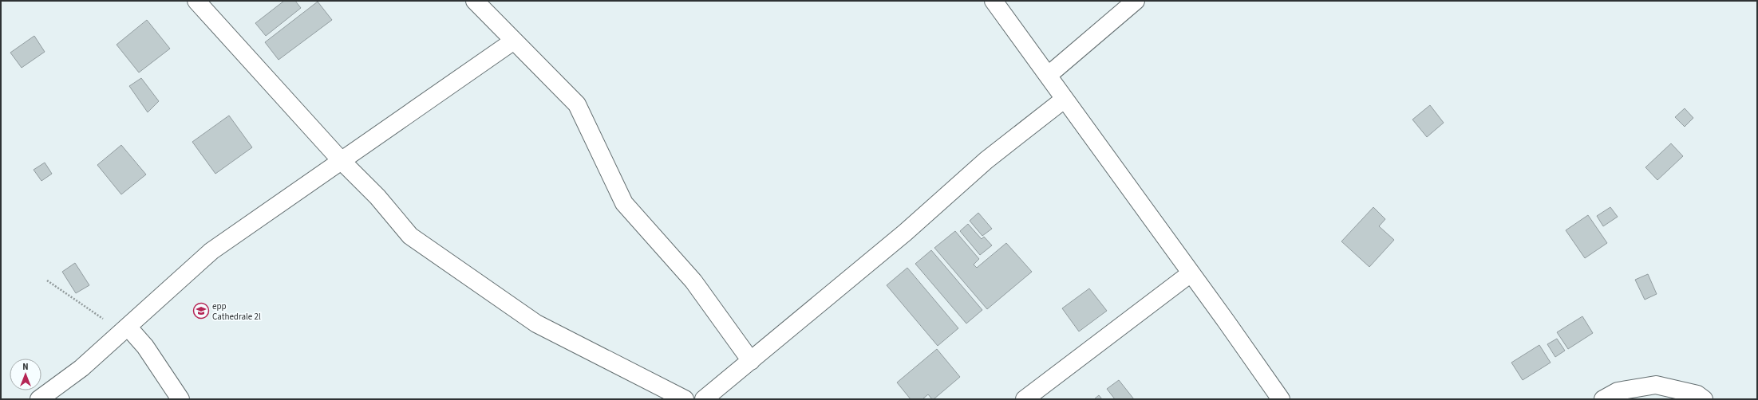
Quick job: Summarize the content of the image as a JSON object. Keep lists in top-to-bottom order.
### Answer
{
  "places": {
    "school or university": ["epp Cathedrale 2l"]
  },
  "north": "top"
}
